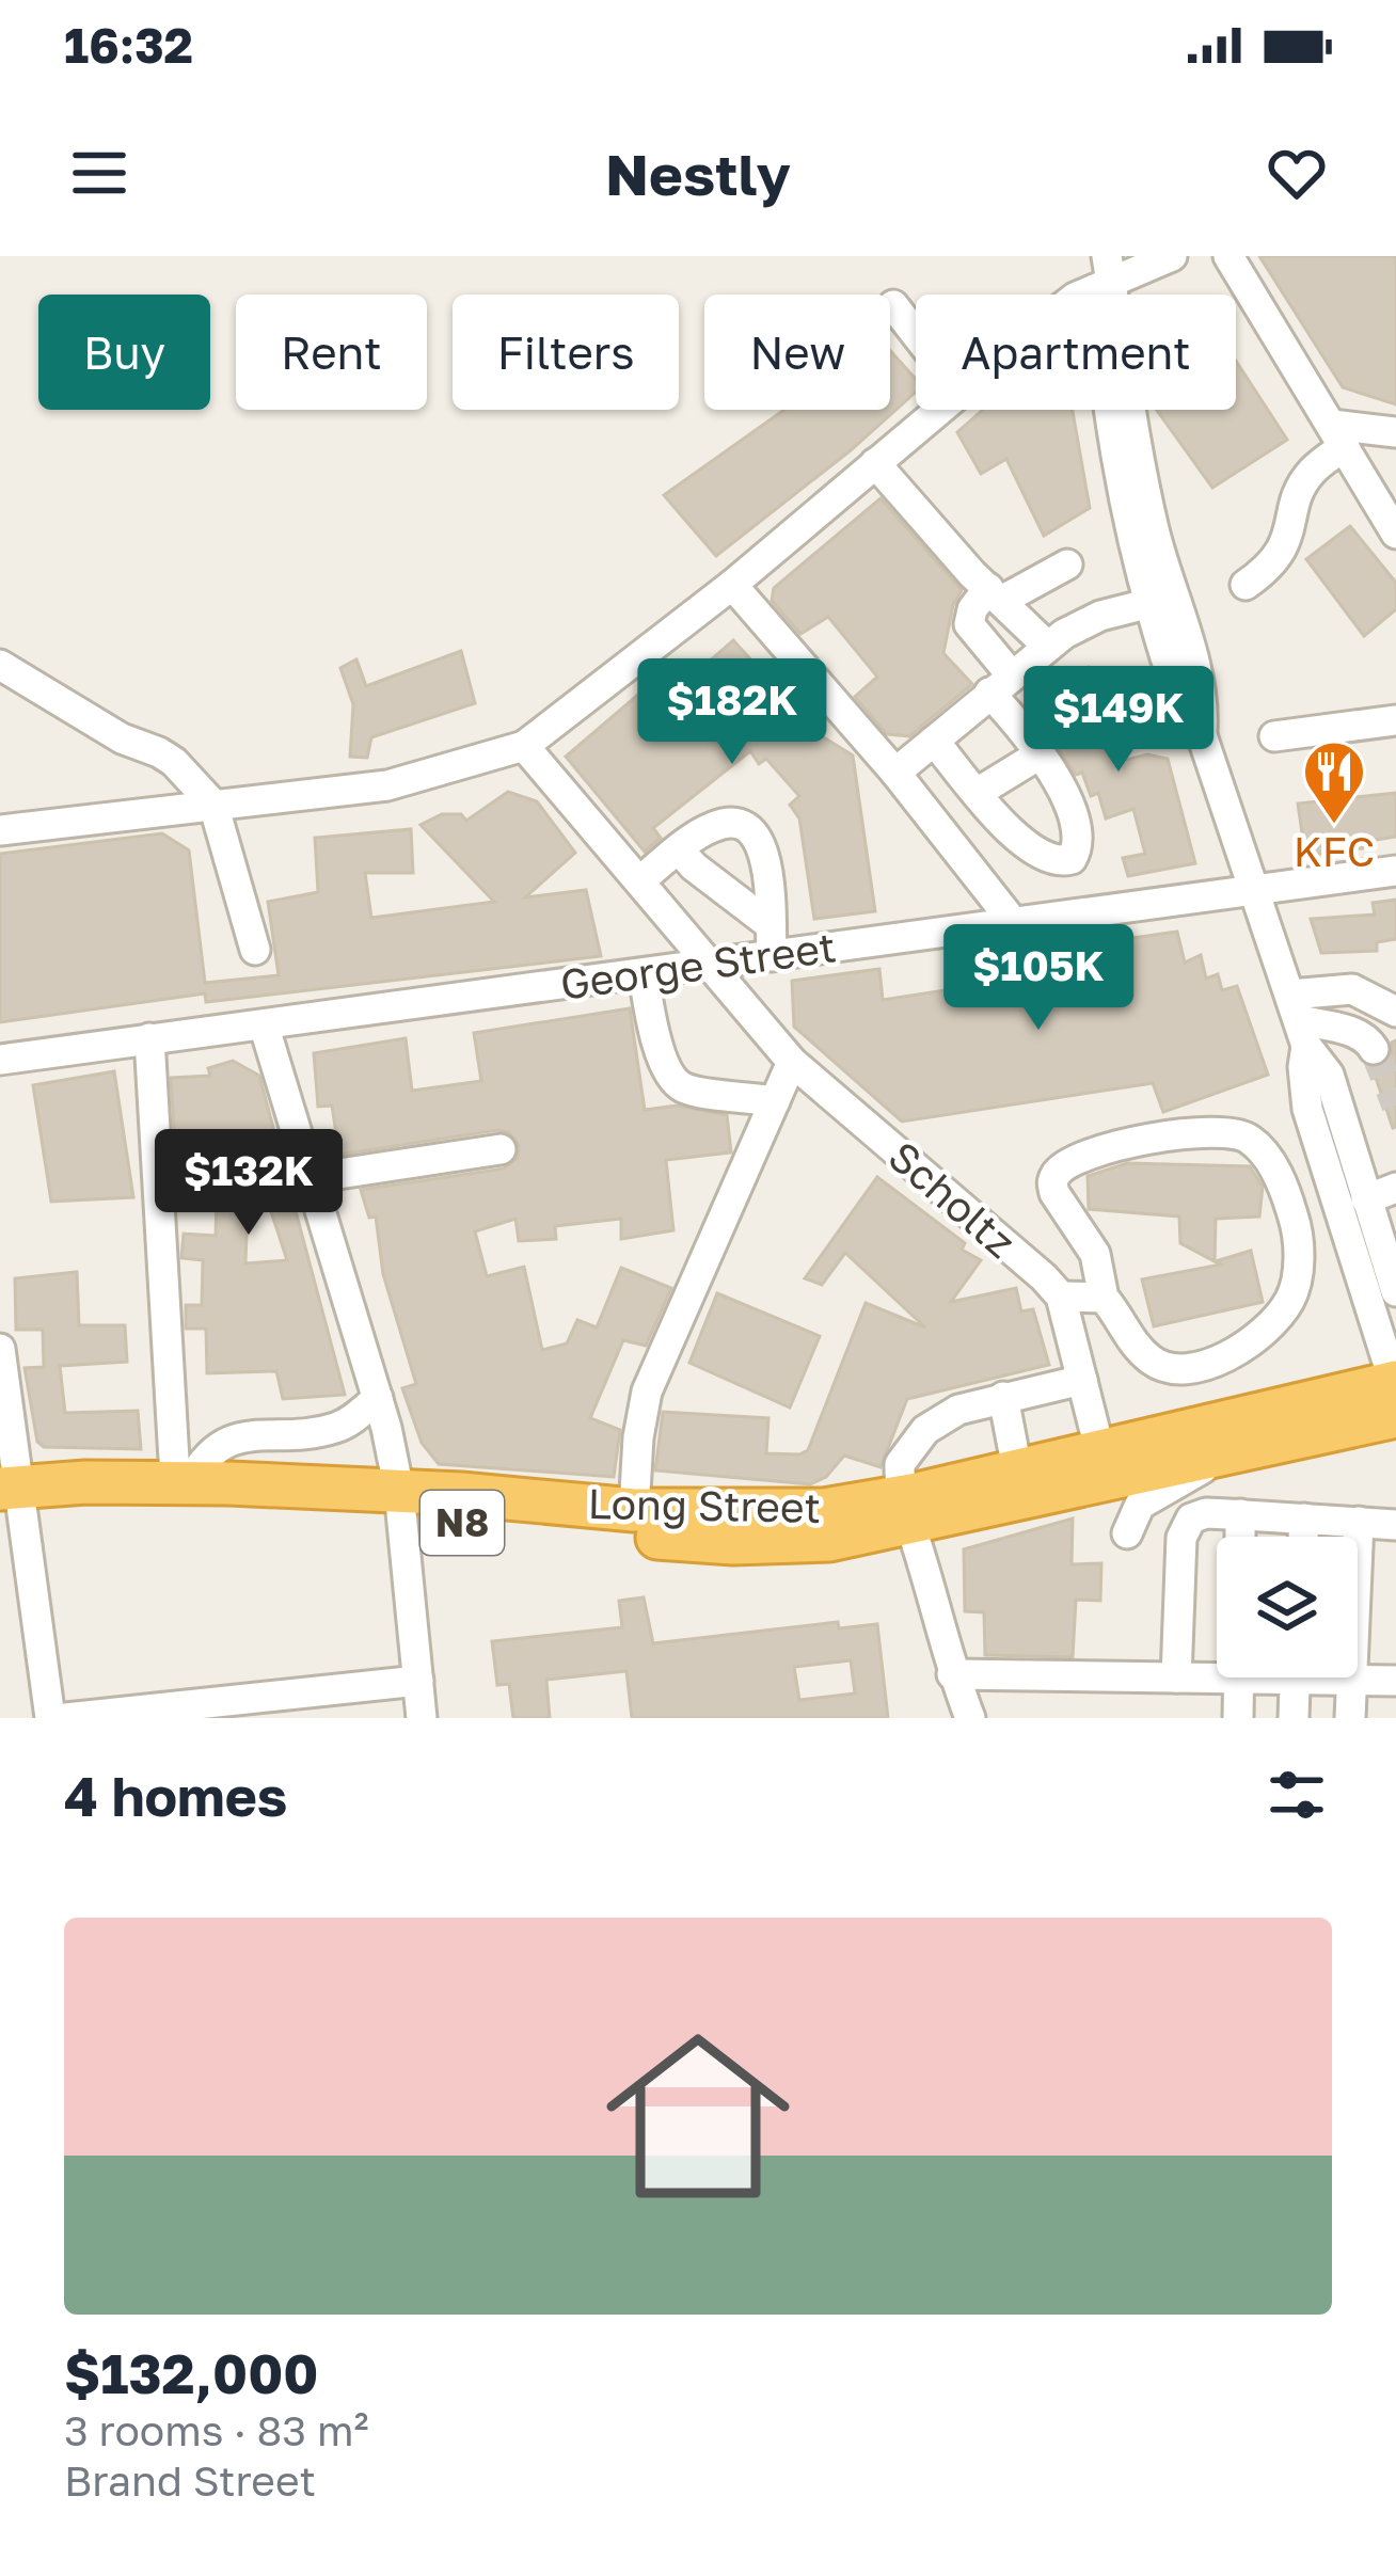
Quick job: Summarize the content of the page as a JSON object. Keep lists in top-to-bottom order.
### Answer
{
  "streets": {
    "highway": ["Long Street", "N8"],
    "street": ["George Street", "Scholtz"]
  },
  "crossings": [
    ["George Street", "Scholtz"]
  ],
  "places": {
    "restaurant": ["KFC"]
  },
  "page": {
    "status": "16:32",
    "header": "Nestly",
    "chip": [
      "Buy",
      "Rent",
      "Filters",
      "New",
      "Apartment"
    ],
    "price": [
      "$182K",
      "$149K",
      "$105K",
      "$132K"
    ],
    "heading": "4 homes",
    "list": [
      {
        "name": "$132,000",
        "note": "3 rooms · 83 m² · Brand Street"
      }
    ]
  }
}
